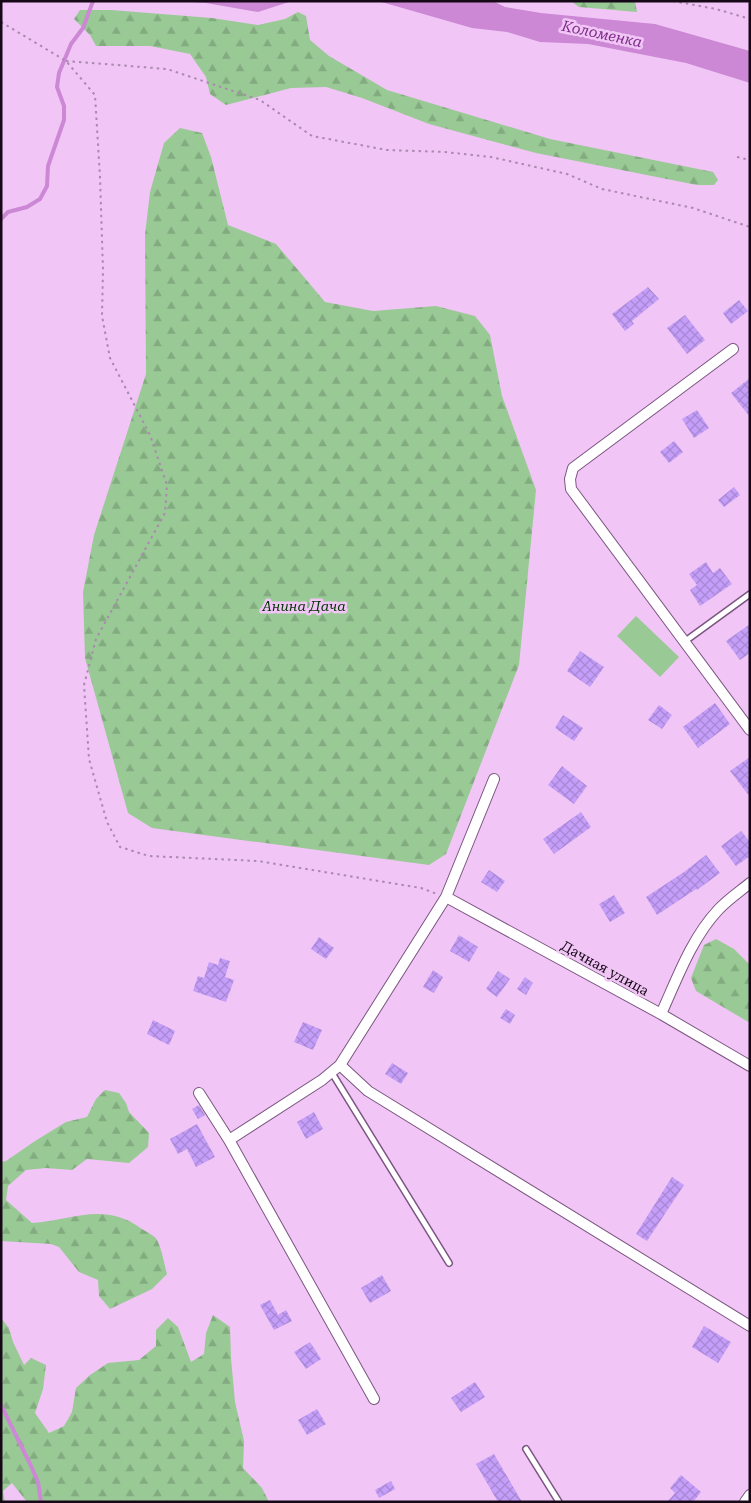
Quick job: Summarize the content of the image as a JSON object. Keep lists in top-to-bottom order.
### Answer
{
  "streets": {
    "street": ["Дачная улица"]
  },
  "water": ["Коломенка"],
  "parks": ["Анина Дача"]
}
